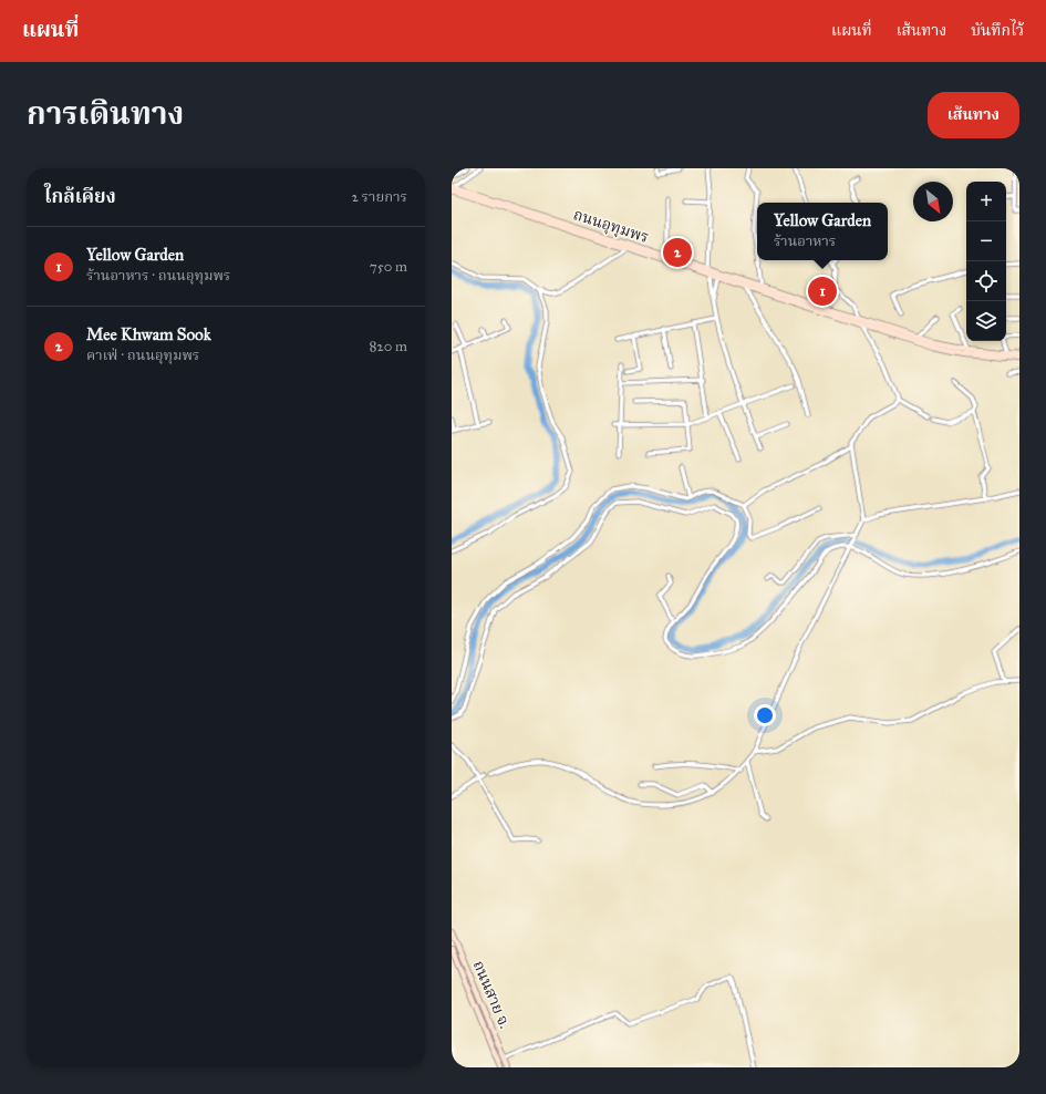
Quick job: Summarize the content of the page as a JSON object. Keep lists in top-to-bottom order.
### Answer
{
  "streets": {
    "street": ["ถนนอุทุมพร", "ถนนสาย จ."]
  },
  "north": "bottom right",
  "page": {
    "header": "แผนที่",
    "nav": ["แผนที่", "เส้นทาง", "บันทึกไว้"],
    "title": "การเดินทาง",
    "buttons": "เส้นทาง",
    "heading": ["ใกล้เคียง", "2 รายการ"],
    "map_buttons": ["+", "−"],
    "popup": ["Yellow Garden", "ร้านอาหาร"],
    "list": [
      {
        "mark": "1",
        "name": "Yellow Garden",
        "note": "ร้านอาหาร · ถนนอุทุมพร",
        "value": "750 m"
      },
      {
        "mark": "2",
        "name": "Mee Khwam Sook",
        "note": "คาเฟ่ · ถนนอุทุมพร",
        "value": "820 m"
      }
    ],
    "pins": ["2", "1"]
  }
}
